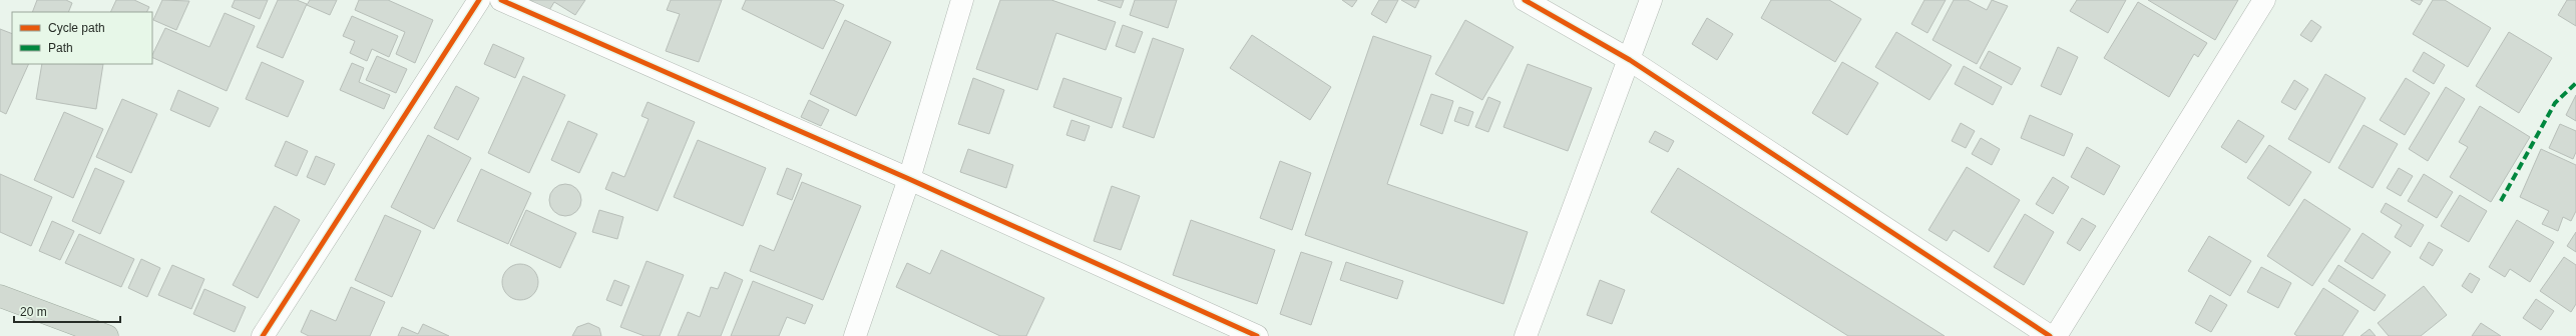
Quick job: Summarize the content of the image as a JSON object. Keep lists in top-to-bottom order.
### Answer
{
  "legend": ["Cycle path", "Path"],
  "scale_bar": "20 m"
}
